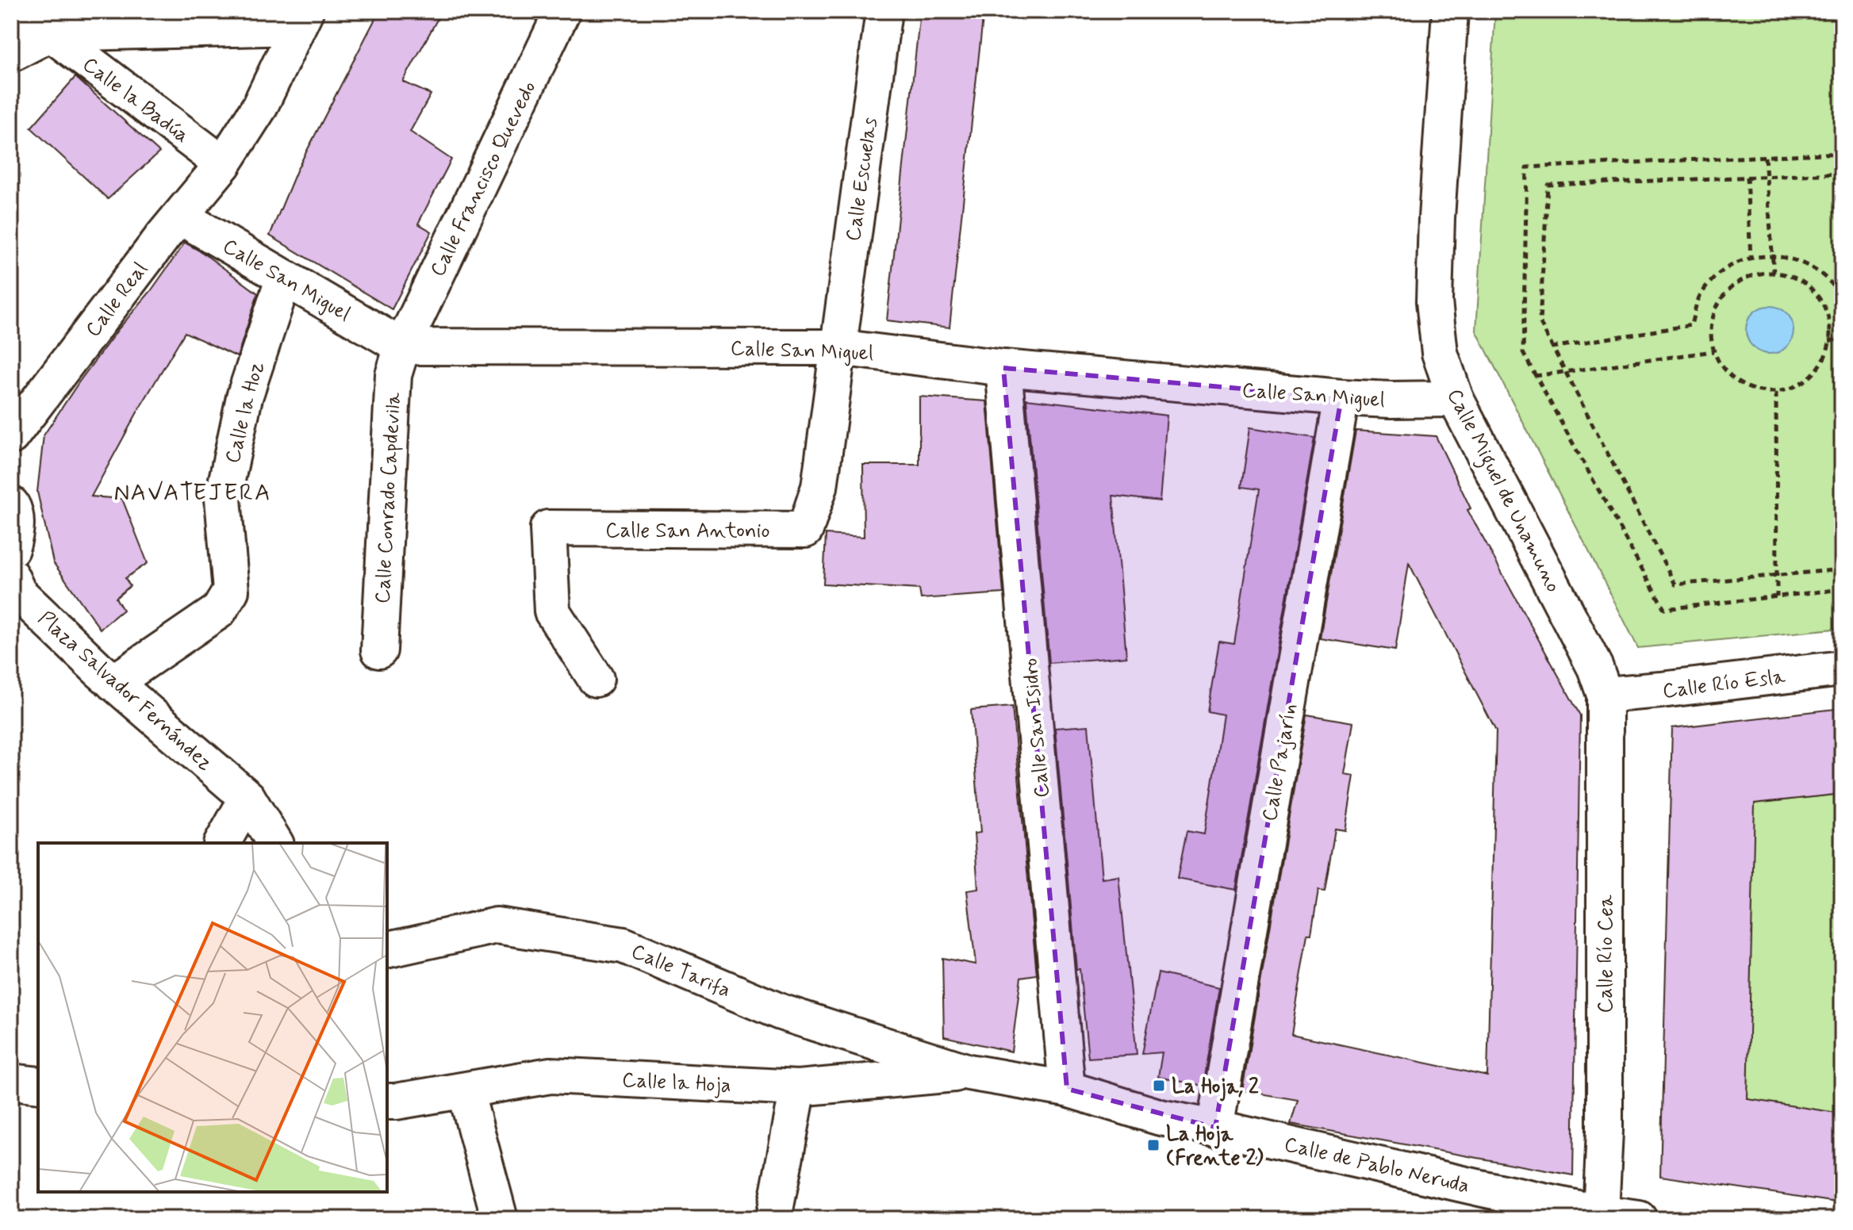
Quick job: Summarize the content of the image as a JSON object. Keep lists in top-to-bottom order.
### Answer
{
  "streets": {
    "street": [
      "Calle la Badúa",
      "Calle Francisco Quevedo",
      "Calle Escuelas",
      "Calle San Miguel",
      "Calle Real",
      "Calle la Hoz",
      "Calle Miguel de Unamuno",
      "Calle Conrado Capdevila",
      "Calle San Antonio",
      "Calle Río Esla",
      "Plaza Salvador Fernández",
      "Calle San Isidro",
      "Calle Pajarín",
      "Calle Río Cea",
      "Calle Tarifa",
      "Calle la Hoja",
      "Calle de Pablo Neruda"
    ]
  },
  "crossings": [
    ["Calle la Badúa", "Calle Real"],
    ["Calle Francisco Quevedo", "Calle San Miguel"],
    ["Calle Francisco Quevedo", "Calle Conrado Capdevila"],
    ["Calle Escuelas", "Calle San Miguel"],
    ["Calle Escuelas", "Calle San Antonio"],
    ["Calle San Miguel", "Calle Real"],
    ["Calle San Miguel", "Calle la Hoz"],
    ["Calle San Miguel", "Calle Miguel de Unamuno"],
    ["Calle San Miguel", "Calle Conrado Capdevila"],
    ["Calle San Miguel", "Calle San Antonio"],
    ["Calle San Miguel", "Calle San Isidro"],
    ["Calle San Miguel", "Calle Pajarín"],
    ["Calle la Hoz", "Plaza Salvador Fernández"],
    ["Calle Miguel de Unamuno", "Calle Río Esla"],
    ["Calle Miguel de Unamuno", "Calle Río Cea"],
    ["Calle Río Esla", "Calle Río Cea"],
    ["Calle San Isidro", "Calle de Pablo Neruda"],
    ["Calle Pajarín", "Calle de Pablo Neruda"],
    ["Calle Río Cea", "Calle de Pablo Neruda"],
    ["Calle Tarifa", "Calle la Hoja"],
    ["Calle Tarifa", "Calle de Pablo Neruda"],
    ["Calle la Hoja", "Calle de Pablo Neruda"]
  ],
  "districts": ["NAVATEJERA"],
  "places": {
    "transit": ["La Hoja, 2", "La Hoja (Frente 2)"]
  }
}
